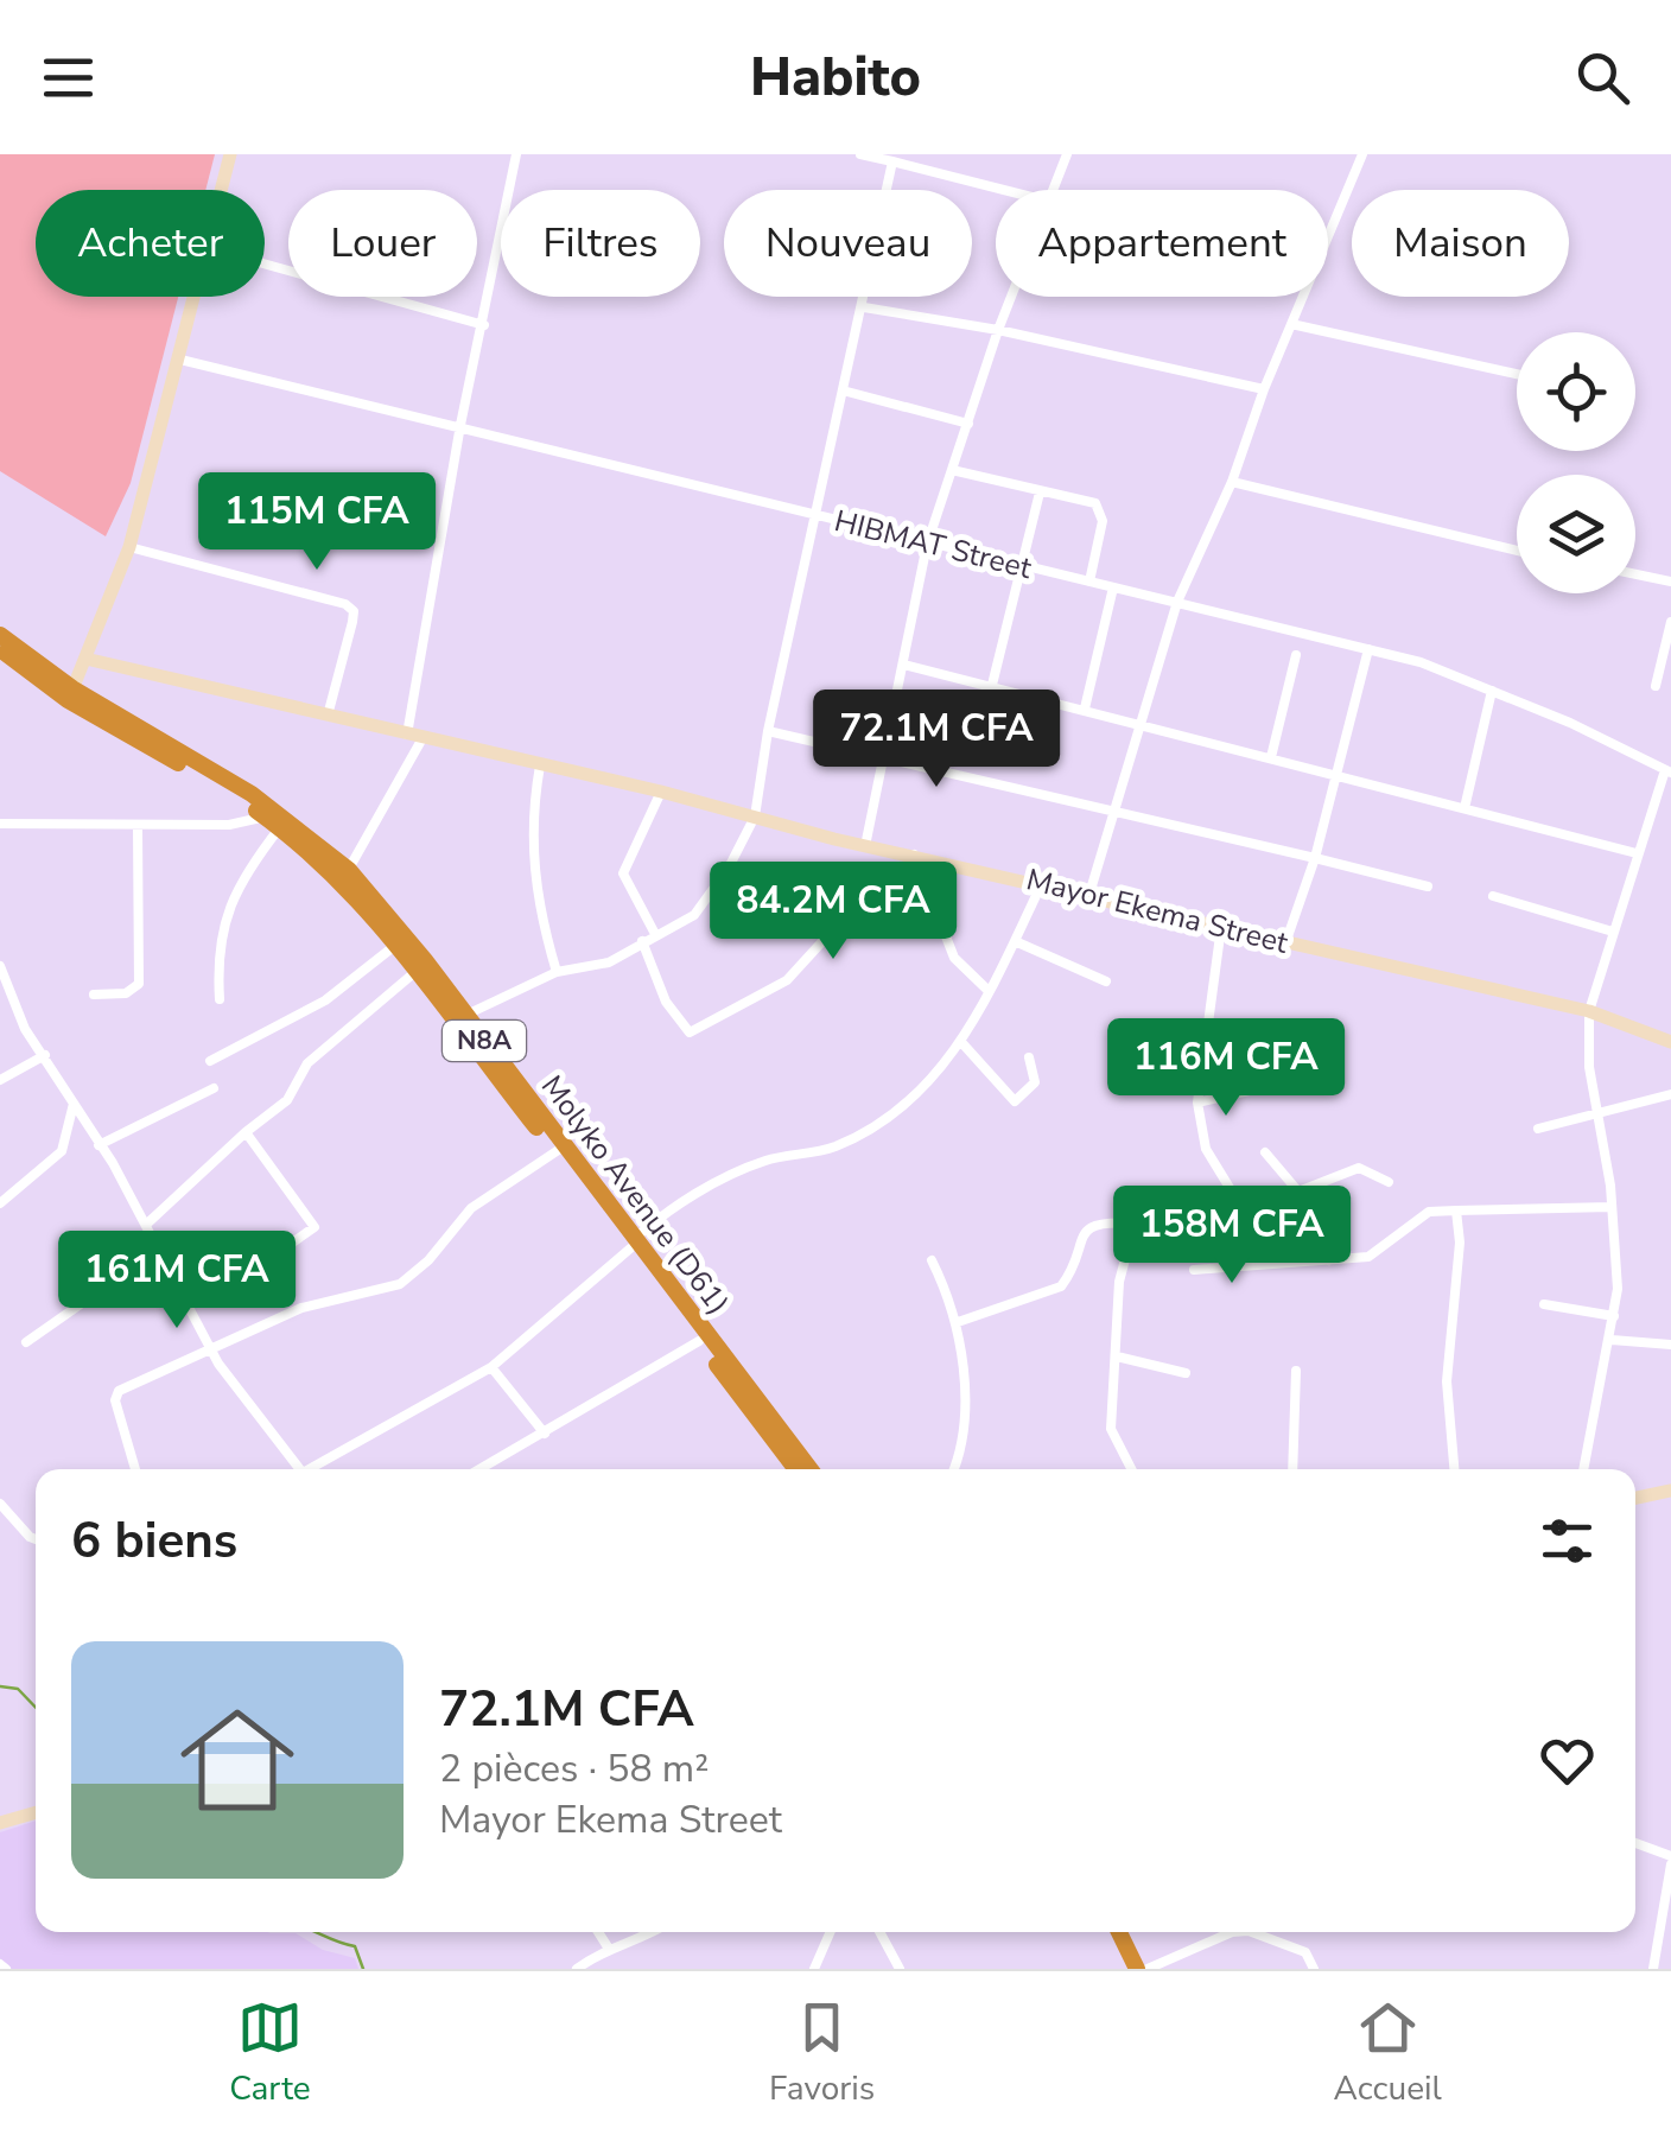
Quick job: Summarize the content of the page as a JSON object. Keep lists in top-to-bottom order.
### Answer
{
  "streets": {
    "highway": ["N8A", "Molyko Avenue (D61)"],
    "street": ["HIBMAT Street", "Mayor Ekema Street"]
  },
  "crossings": [
    ["N8A", "Molyko Avenue (D61)"]
  ],
  "page": {
    "header": "Habito",
    "chip": [
      "Acheter",
      "Louer",
      "Filtres",
      "Nouveau",
      "Appartement",
      "Maison"
    ],
    "price": [
      "115M CFA",
      "72.1M CFA",
      "84.2M CFA",
      "116M CFA",
      "158M CFA",
      "161M CFA"
    ],
    "heading": "6 biens",
    "list": [
      {
        "name": "72.1M CFA",
        "note": "2 pièces · 58 m² · Mayor Ekema Street"
      }
    ],
    "tabs": ["Carte", "Favoris", "Accueil"]
  }
}
